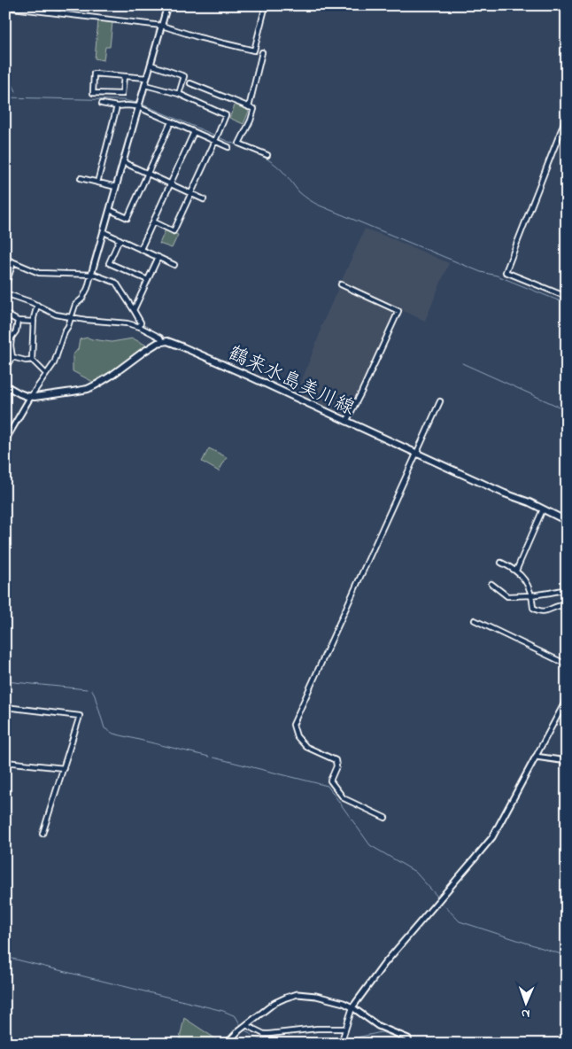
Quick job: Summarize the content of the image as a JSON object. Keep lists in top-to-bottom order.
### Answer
{
  "streets": {
    "main road": ["鶴来水島美川線"]
  },
  "north": "bottom"
}
